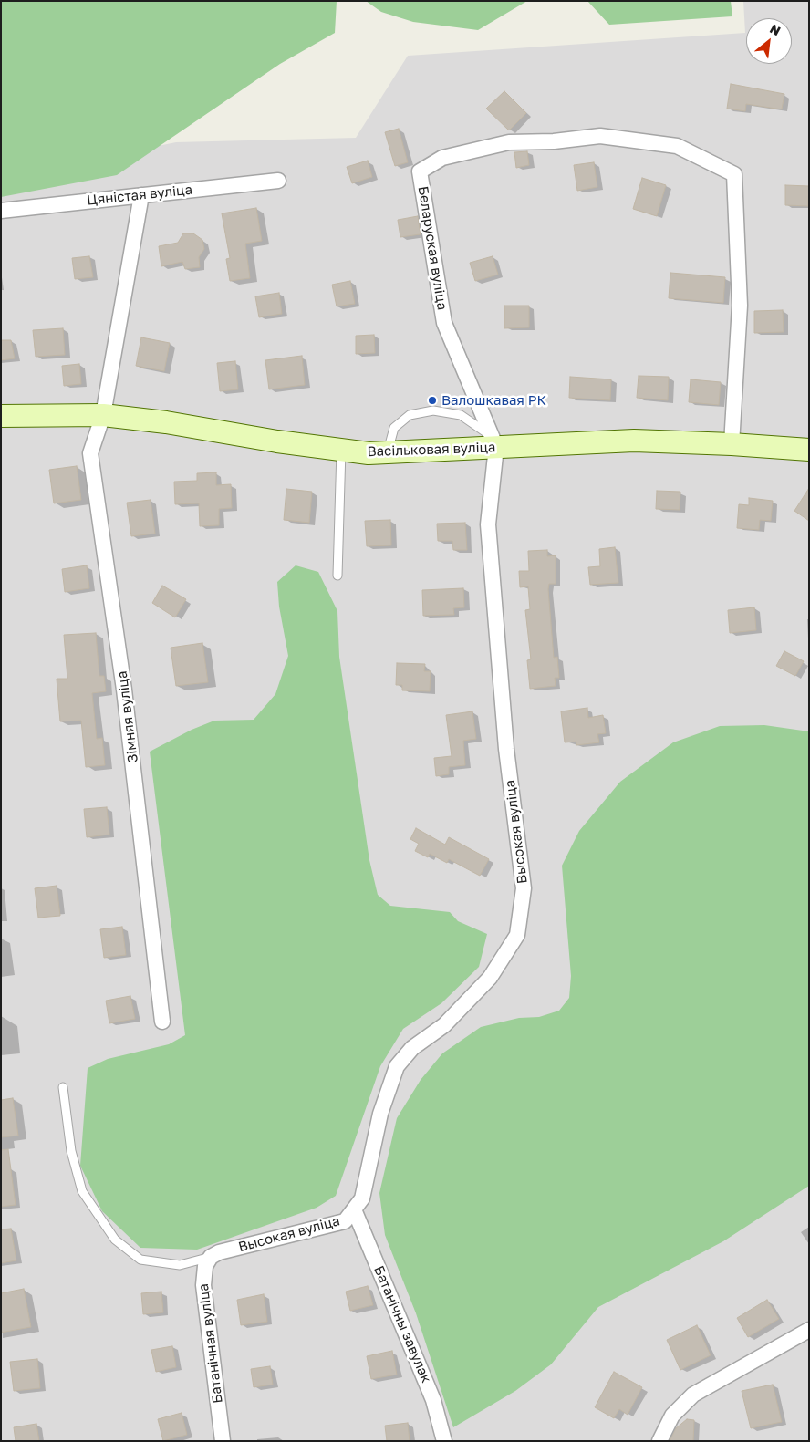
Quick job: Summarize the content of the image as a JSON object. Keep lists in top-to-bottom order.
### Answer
{
  "streets": {
    "street": [
      "Цяністая вуліца",
      "Беларуская вуліца",
      "Васільковая вуліца",
      "Зімняя вуліца",
      "Высокая вуліца",
      "Батанічны завулак",
      "Батанічная вуліца"
    ]
  },
  "crossings": [
    ["Цяністая вуліца", "Зімняя вуліца"],
    ["Беларуская вуліца", "Васільковая вуліца"],
    ["Беларуская вуліца", "Высокая вуліца"],
    ["Васільковая вуліца", "Зімняя вуліца"],
    ["Васільковая вуліца", "Высокая вуліца"],
    ["Высокая вуліца", "Батанічны завулак"],
    ["Высокая вуліца", "Батанічная вуліца"]
  ],
  "places": ["Валошкавая РК"],
  "north": "top right"
}
